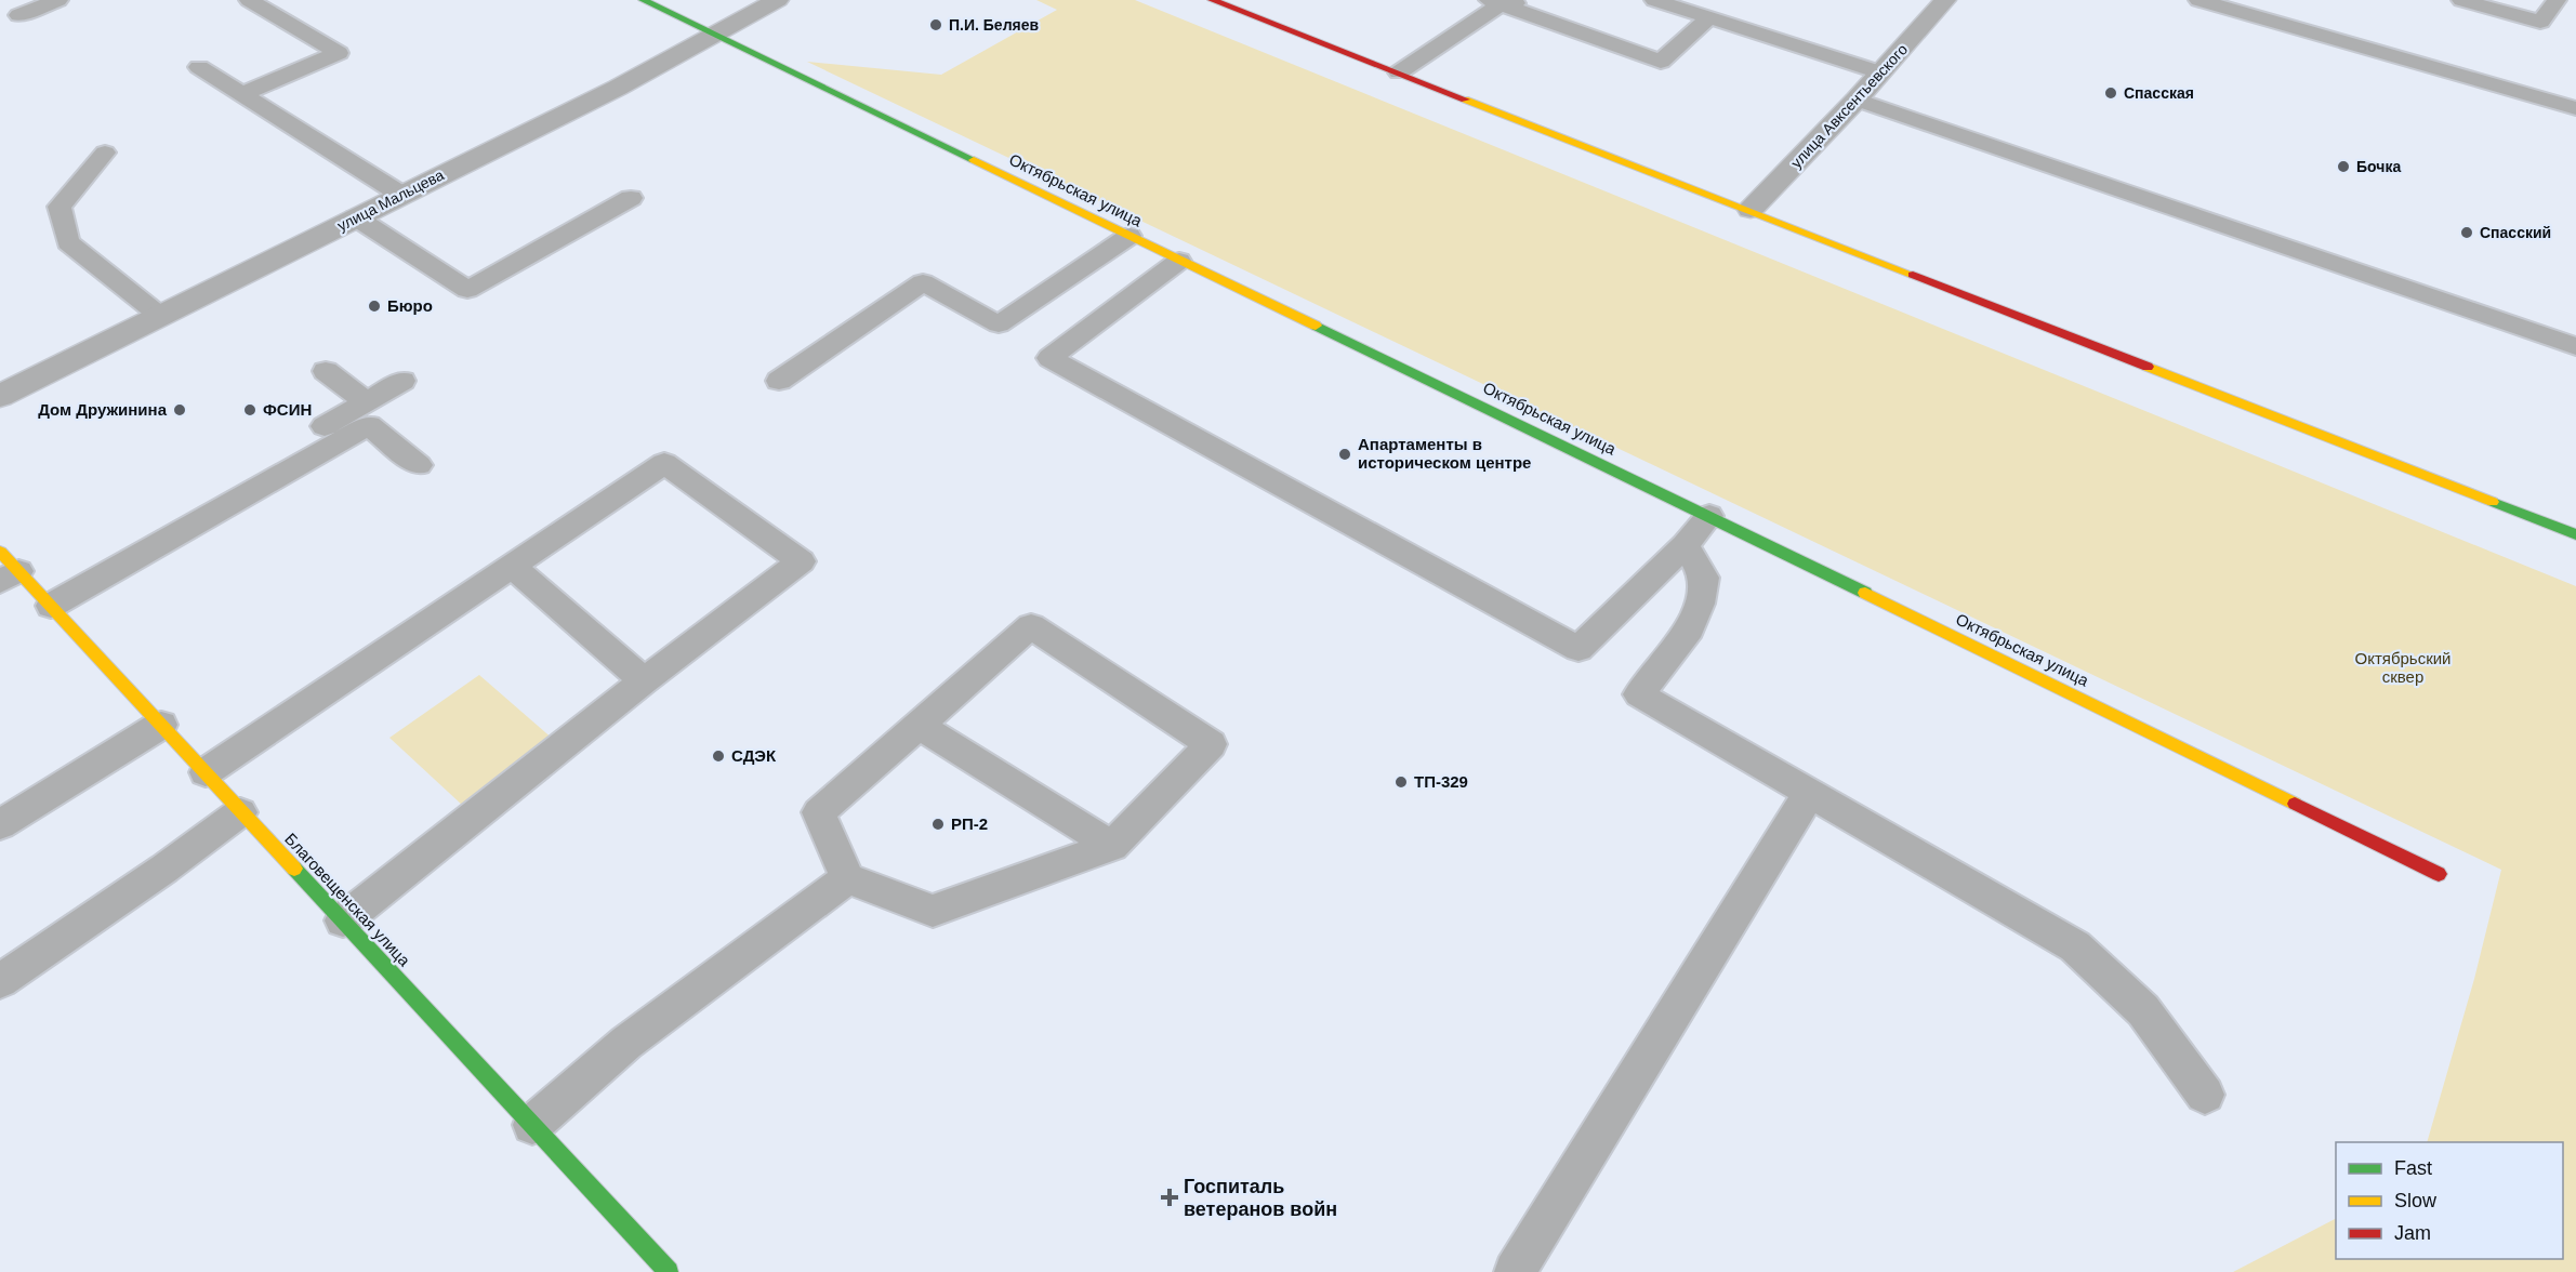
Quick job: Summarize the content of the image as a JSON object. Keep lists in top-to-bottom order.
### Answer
{
  "streets": {
    "street": [
      "улица Авксентьевского",
      "Октябрьская улица",
      "улица Мальцева",
      "Благовещенская улица"
    ]
  },
  "crossings": [
    ["Октябрьская улица", "улица Мальцева"]
  ],
  "parks": ["Октябрьский сквер"],
  "places": {
    "other": [
      "П.И. Беляев",
      "Спасская",
      "Бочка",
      "Спасский",
      "Бюро",
      "Дом Дружинина",
      "ФСИН",
      "Апартаменты в историческом центре",
      "СДЭК",
      "ТП-329",
      "РП-2"
    ],
    "health": ["Госпиталь ветеранов войн"]
  },
  "legend": ["Fast", "Slow", "Jam"]
}
